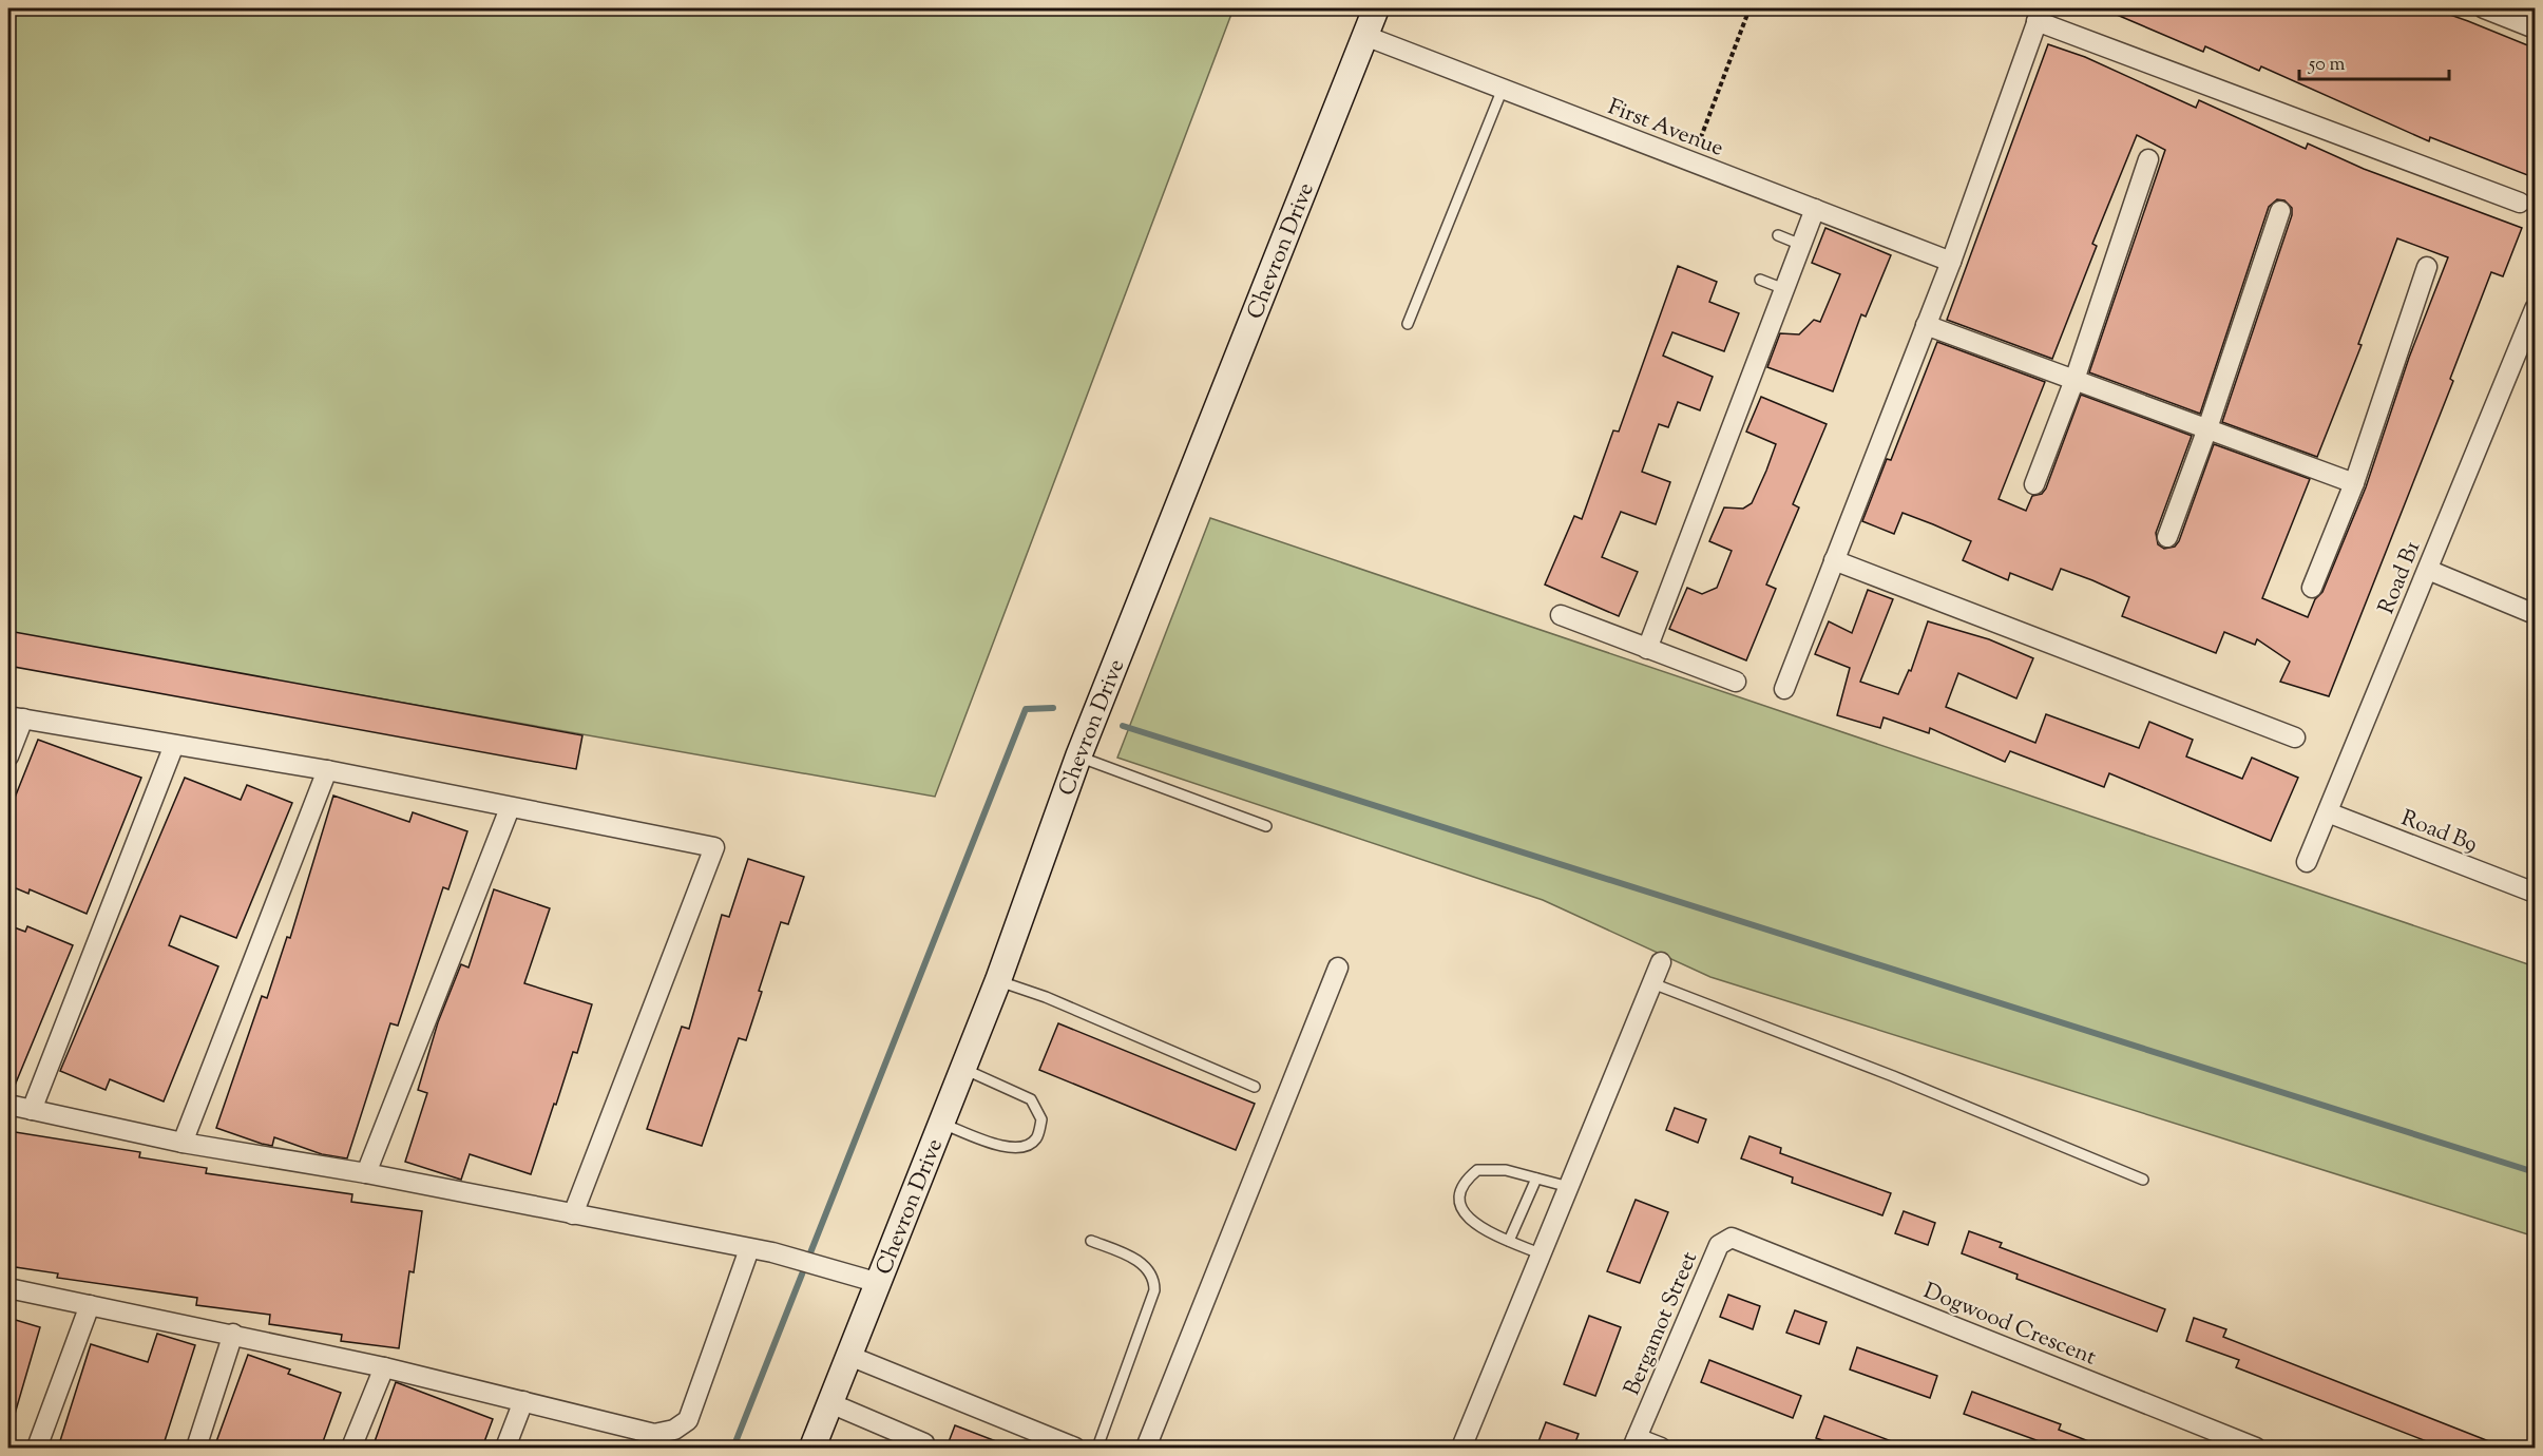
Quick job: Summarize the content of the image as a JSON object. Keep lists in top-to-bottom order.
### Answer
{
  "streets": {
    "main road": ["Chevron Drive"],
    "street": [
      "First Avenue",
      "Road B1",
      "Road B9",
      "Bergamot Street",
      "Dogwood Crescent"
    ]
  },
  "crossings": [
    ["First Avenue", "Chevron Drive"],
    ["Road B1", "Road B9"],
    ["Bergamot Street", "Dogwood Crescent"]
  ],
  "scale_bar": "50 m"
}
